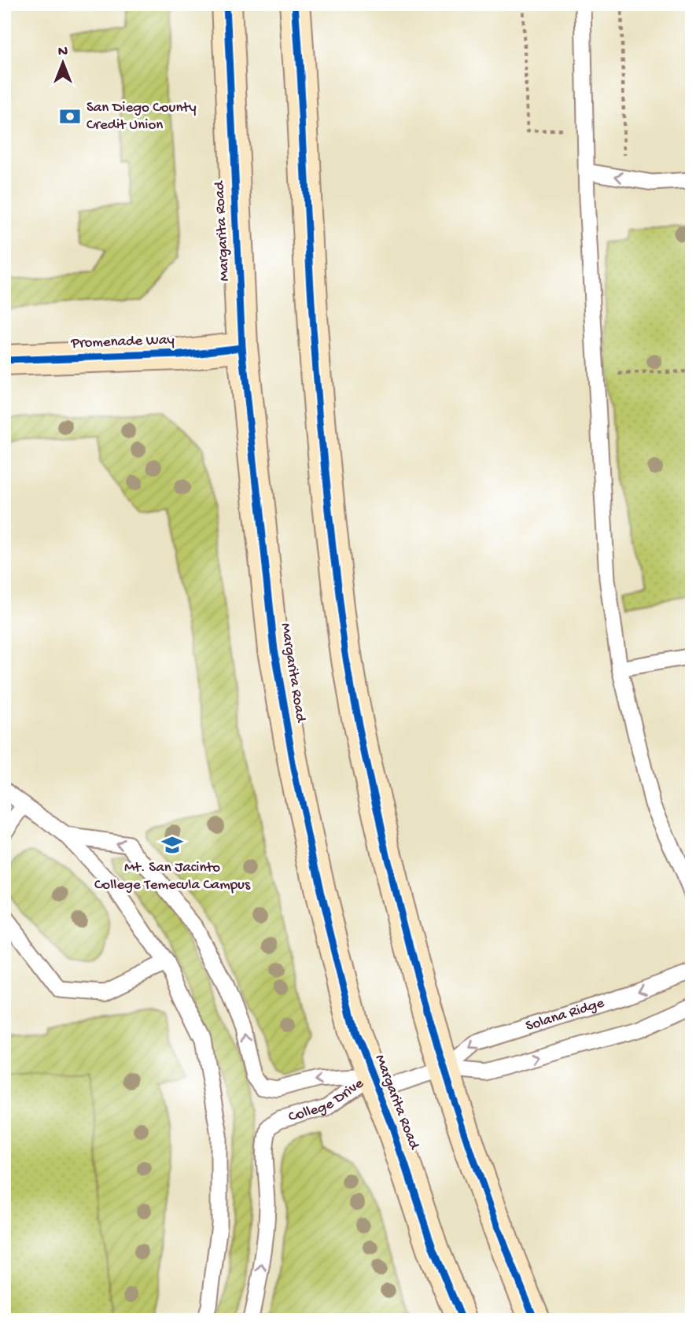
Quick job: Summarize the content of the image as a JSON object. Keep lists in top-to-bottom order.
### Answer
{
  "streets": {
    "main road": ["Margarita Road", "Promenade Way"],
    "lane": ["Solana Ridge", "College Drive"]
  },
  "crossings": [
    ["Margarita Road", "Promenade Way"],
    ["Margarita Road", "Solana Ridge"],
    ["Margarita Road", "College Drive"],
    ["Solana Ridge", "College Drive"]
  ],
  "places": {
    "bank": ["San Diego County Credit Union"],
    "school or university": ["Mt. San Jacinto College Temecula Campus"]
  },
  "north": "top"
}
